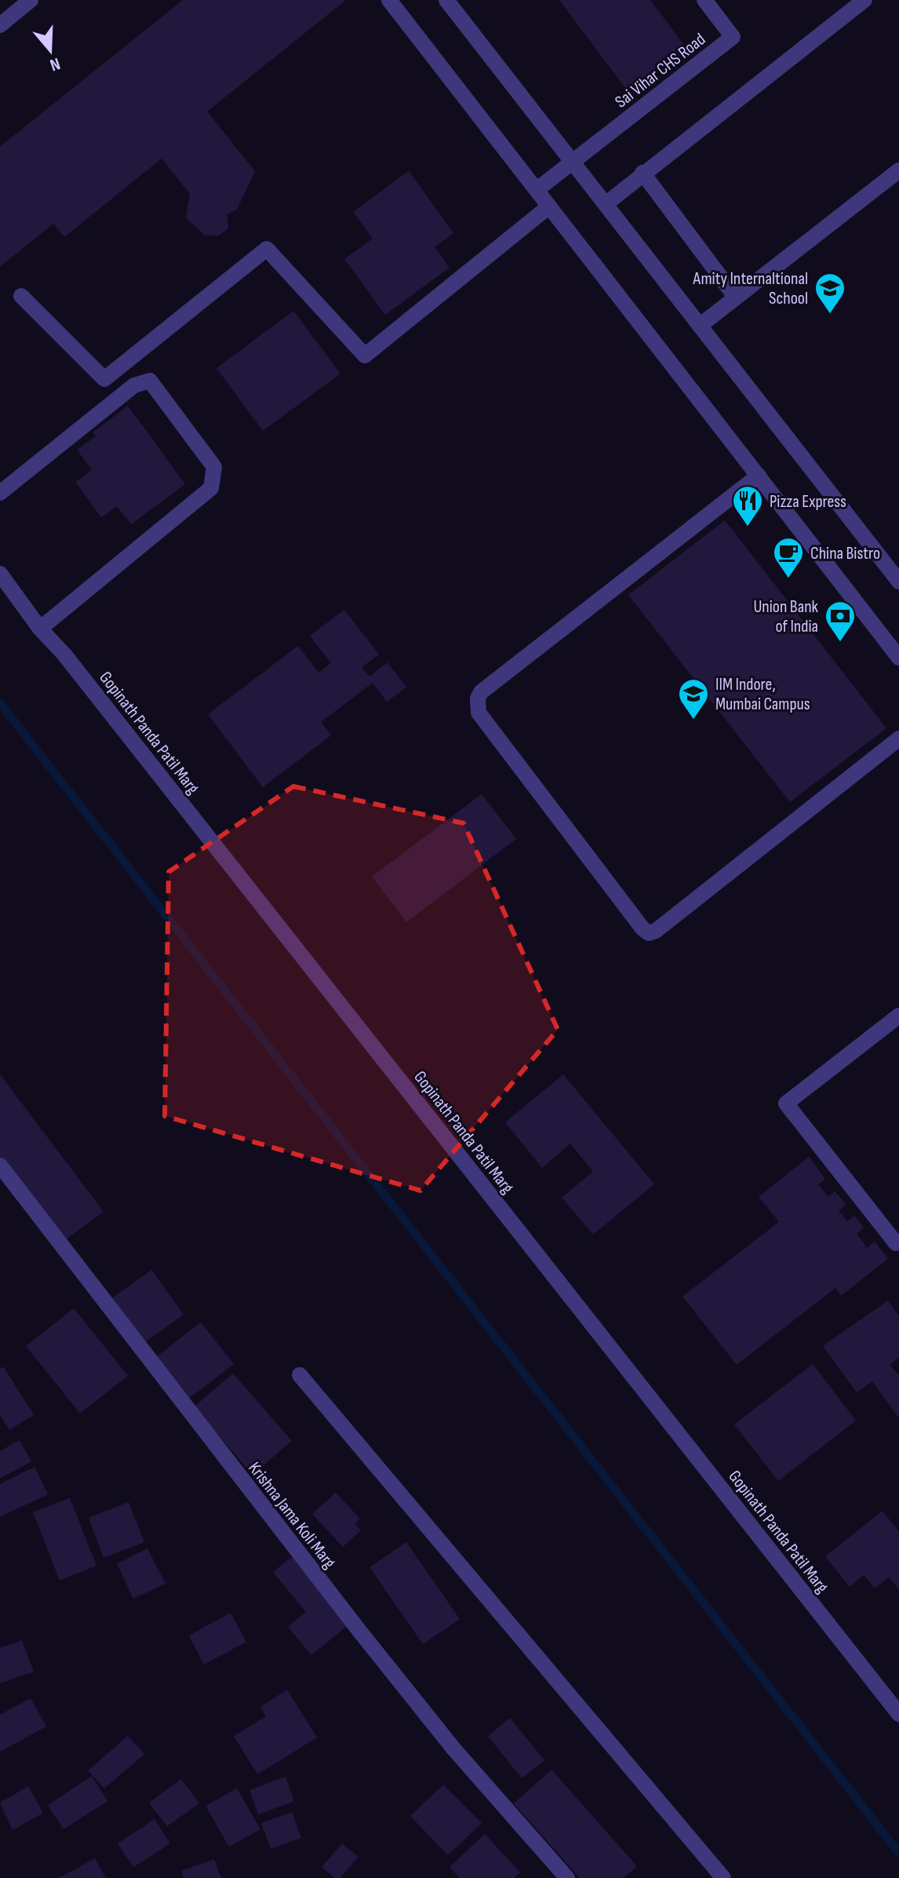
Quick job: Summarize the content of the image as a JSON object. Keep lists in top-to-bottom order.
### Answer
{
  "streets": {
    "street": ["Sai Vihar CHS Road", "Gopinath Panda Patil Marg", "Krishna Jama Koli Marg"]
  },
  "places": {
    "school or university": ["Amity Internaltional School", "IIM Indore, Mumbai Campus"],
    "restaurant": ["Pizza Express"],
    "cafe": ["China Bistro"],
    "bank": ["Union Bank of India"]
  },
  "north": "bottom"
}
